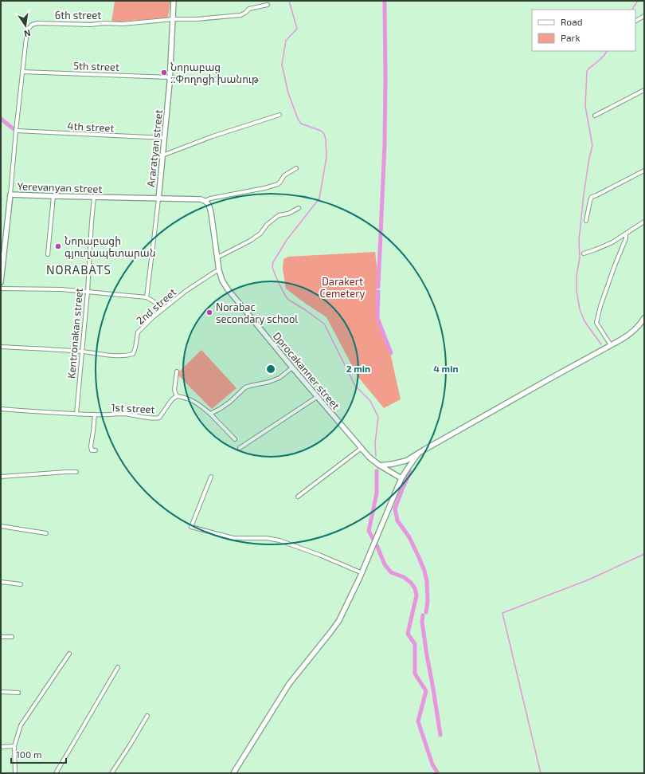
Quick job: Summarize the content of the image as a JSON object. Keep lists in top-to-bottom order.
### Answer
{
  "streets": {
    "main road": ["Araratyan street", "Yerevanyan street", "Dprocakanner street"],
    "street": [
      "6th street",
      "5th street",
      "4th street",
      "2nd street",
      "Kentronakan street",
      "1st street"
    ]
  },
  "crossings": [
    ["6th street", "5th street"],
    ["6th street", "4th street"],
    ["6th street", "Araratyan street"],
    ["6th street", "Yerevanyan street"],
    ["5th street", "Araratyan street"],
    ["4th street", "Araratyan street"],
    ["Araratyan street", "Yerevanyan street"],
    ["Yerevanyan street", "Kentronakan street"],
    ["2nd street", "Kentronakan street"],
    ["2nd street", "Dprocakanner street"],
    ["Kentronakan street", "1st street"]
  ],
  "districts": ["NORABATS"],
  "parks": ["Darakert Cemetery"],
  "places": ["Նորաբաց ։։Փողոցի խանութ", "Նորաբացի գյուղապետարան", "Norabac secondary school"],
  "legend": ["Road", "Park"],
  "scale_bar": "100 m",
  "north": "bottom",
  "rings": ["2 min", "4 min"]
}
